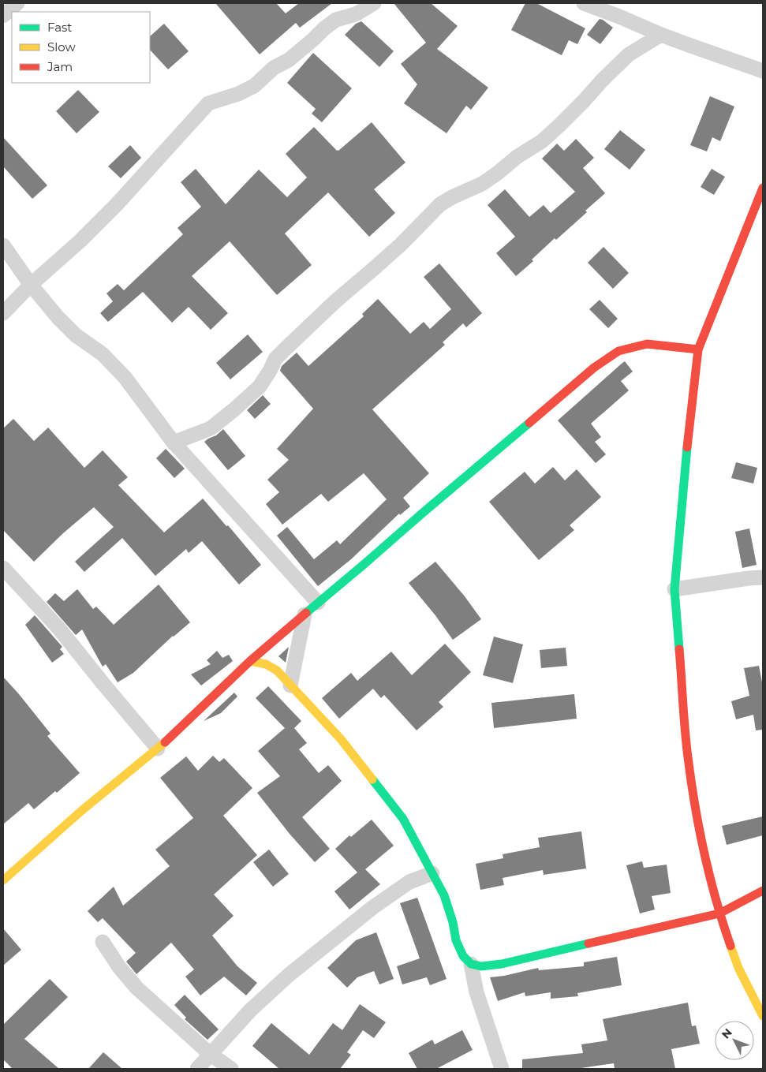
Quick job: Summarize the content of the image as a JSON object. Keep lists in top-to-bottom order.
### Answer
{
  "legend": ["Fast", "Slow", "Jam"],
  "north": "top left"
}
